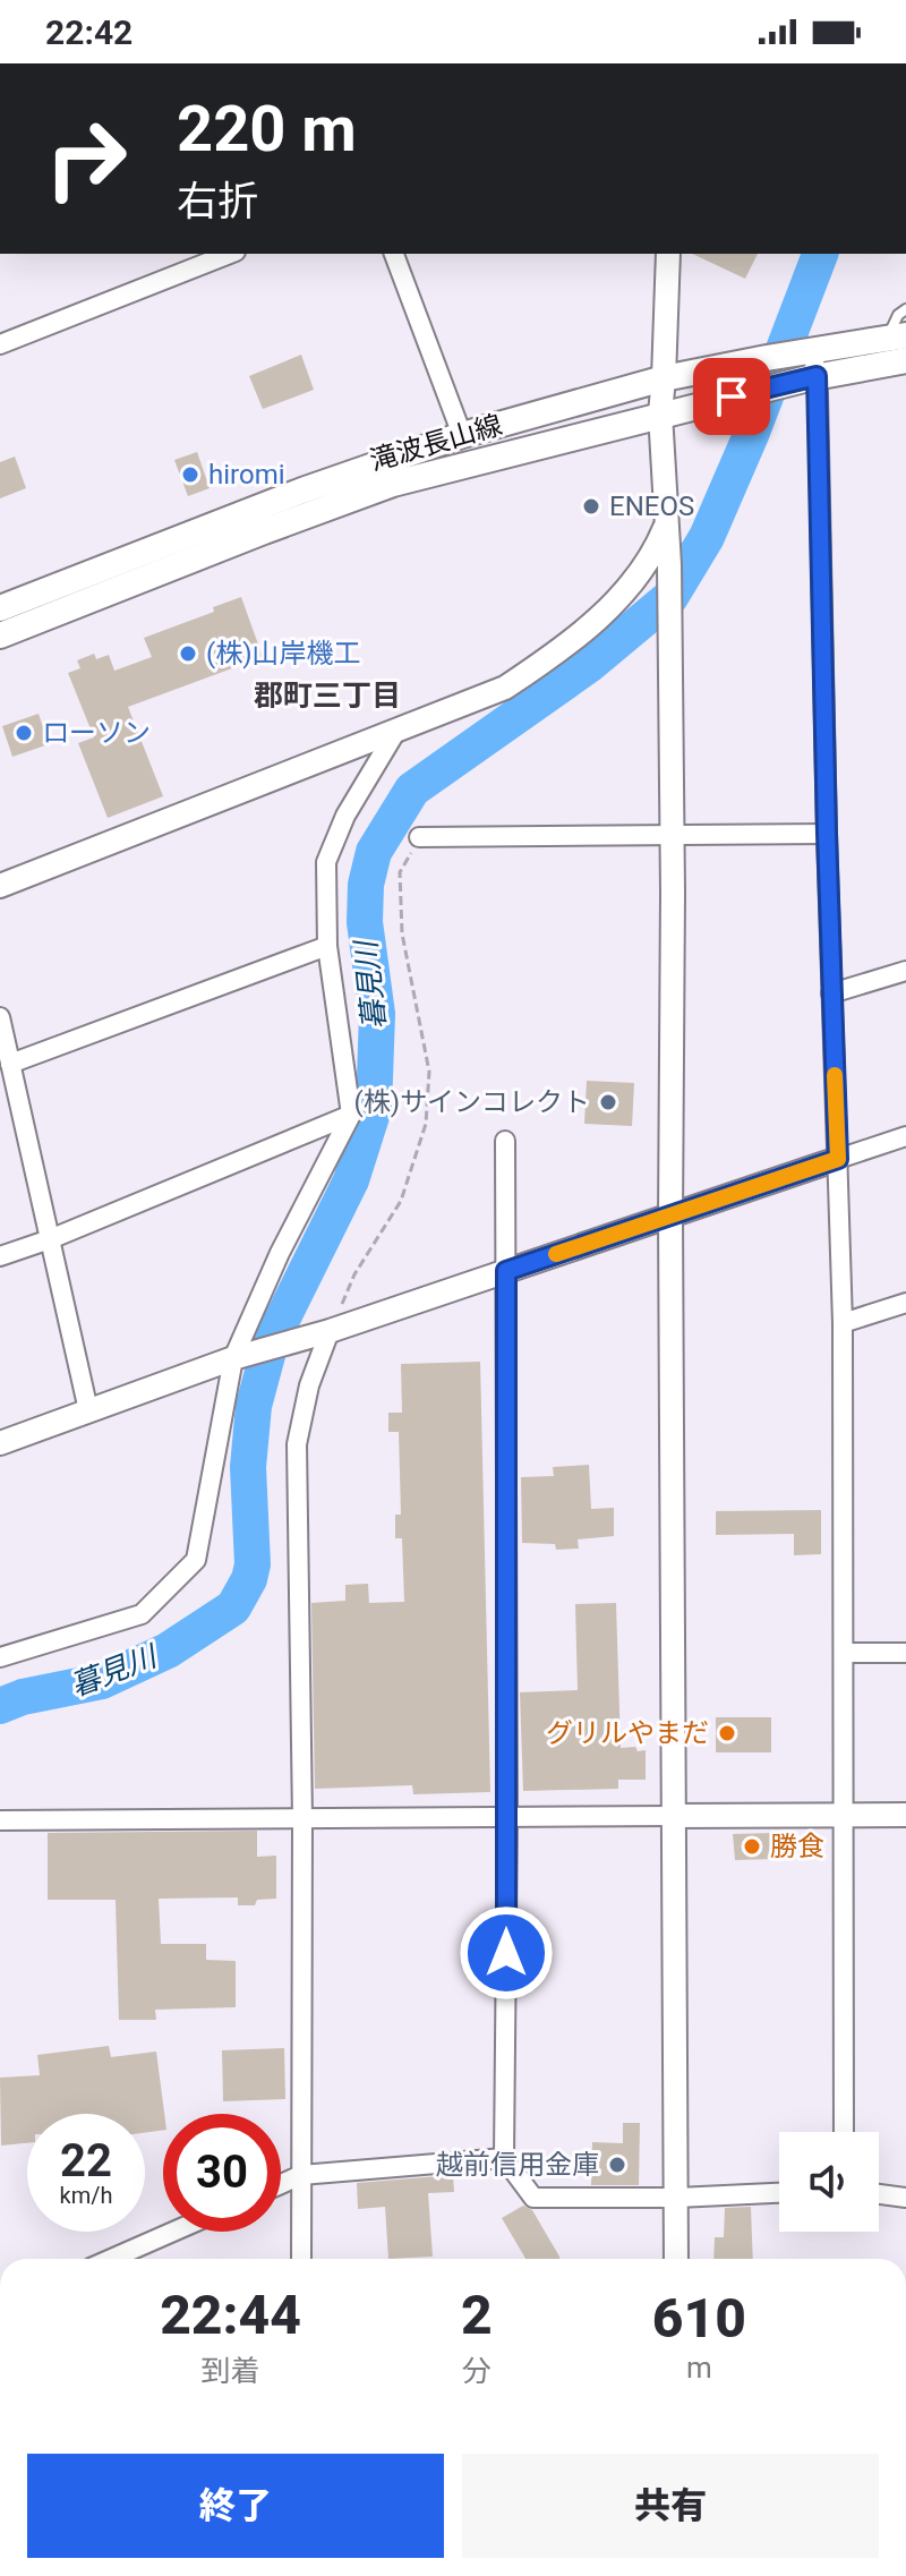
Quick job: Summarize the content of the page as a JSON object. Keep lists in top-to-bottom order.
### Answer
{
  "streets": {
    "main road": ["滝波長山線"]
  },
  "districts": ["郡町三丁目"],
  "water": ["暮見川"],
  "places": [
    "hiromi",
    "ENEOS",
    "(株)山岸機工",
    "ローソン",
    "(株)サインコレクト",
    "グリルやまだ",
    "勝食",
    "越前信用金庫"
  ],
  "page": {
    "status": "22:42",
    "turn": ["220 m", "右折"],
    "speed": "22 km/h",
    "limit": "30",
    "eta": [
      "22:44",
      "到着",
      "2",
      "分",
      "610",
      "m"
    ],
    "buttons": ["終了", "共有"]
  }
}
